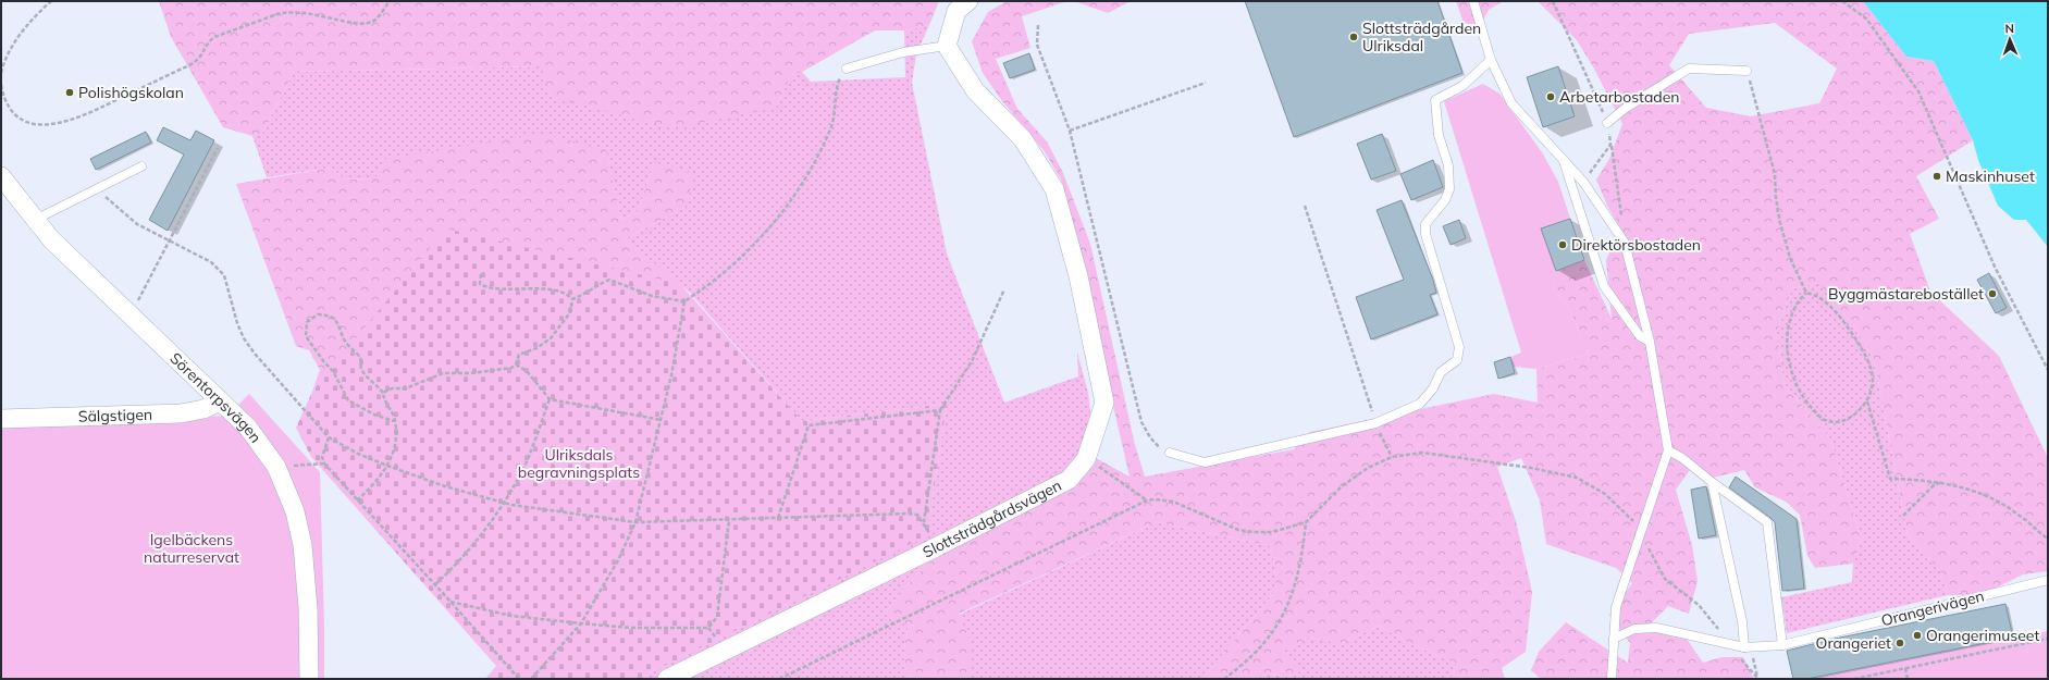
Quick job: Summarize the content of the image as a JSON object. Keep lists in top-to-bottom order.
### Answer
{
  "streets": {
    "street": ["Sörentorpsvägen", "Sälgstigen", "Slottsträdgårdsvägen"],
    "lane": ["Orangerivägen"]
  },
  "crossings": [
    ["Sörentorpsvägen", "Sälgstigen"]
  ],
  "parks": ["Ulriksdals begravningsplats", "Igelbäckens naturreservat"],
  "places": [
    "Slottsträdgården Ulriksdal",
    "Polishögskolan",
    "Arbetarbostaden",
    "Maskinhuset",
    "Direktörsbostaden",
    "Byggmästarebostället",
    "Orangerimuseet",
    "Orangeriet"
  ],
  "north": "top"
}
